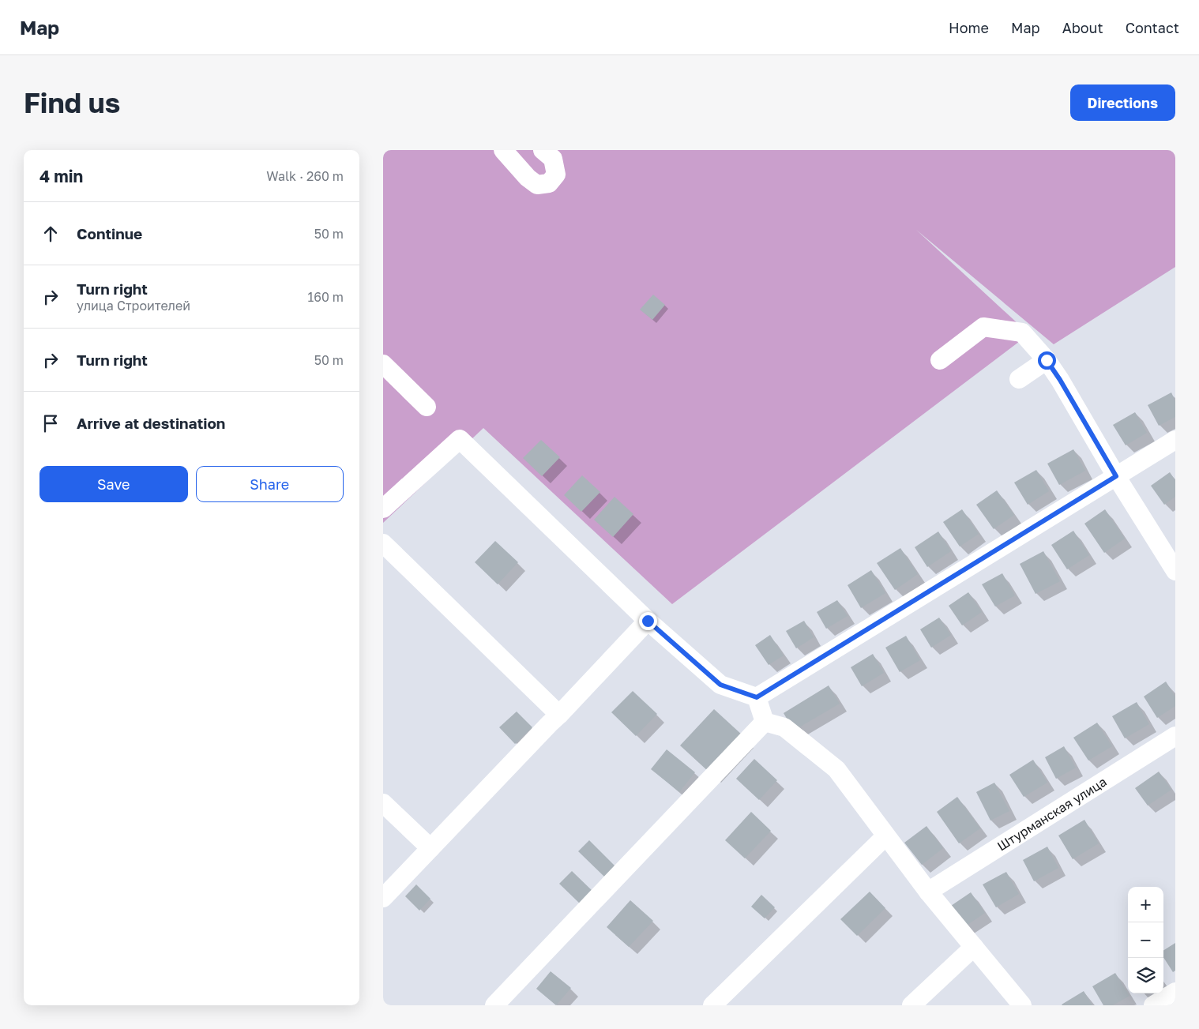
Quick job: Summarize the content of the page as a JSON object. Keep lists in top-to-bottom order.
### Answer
{
  "streets": {
    "lane": ["Штурманская улица"]
  },
  "page": {
    "header": "Map",
    "nav": [
      "Home",
      "Map",
      "About",
      "Contact"
    ],
    "buttons": [
      "Directions",
      ["Save", "Share"]
    ],
    "title": "Find us",
    "heading": ["4 min", "Walk · 260 m"],
    "list": [
      ["Continue", "50 m"],
      ["Turn right", "улица Строителей", "160 m"],
      ["Turn right", "50 m"],
      "Arrive at destination"
    ],
    "map_buttons": ["+", "−"]
  }
}
